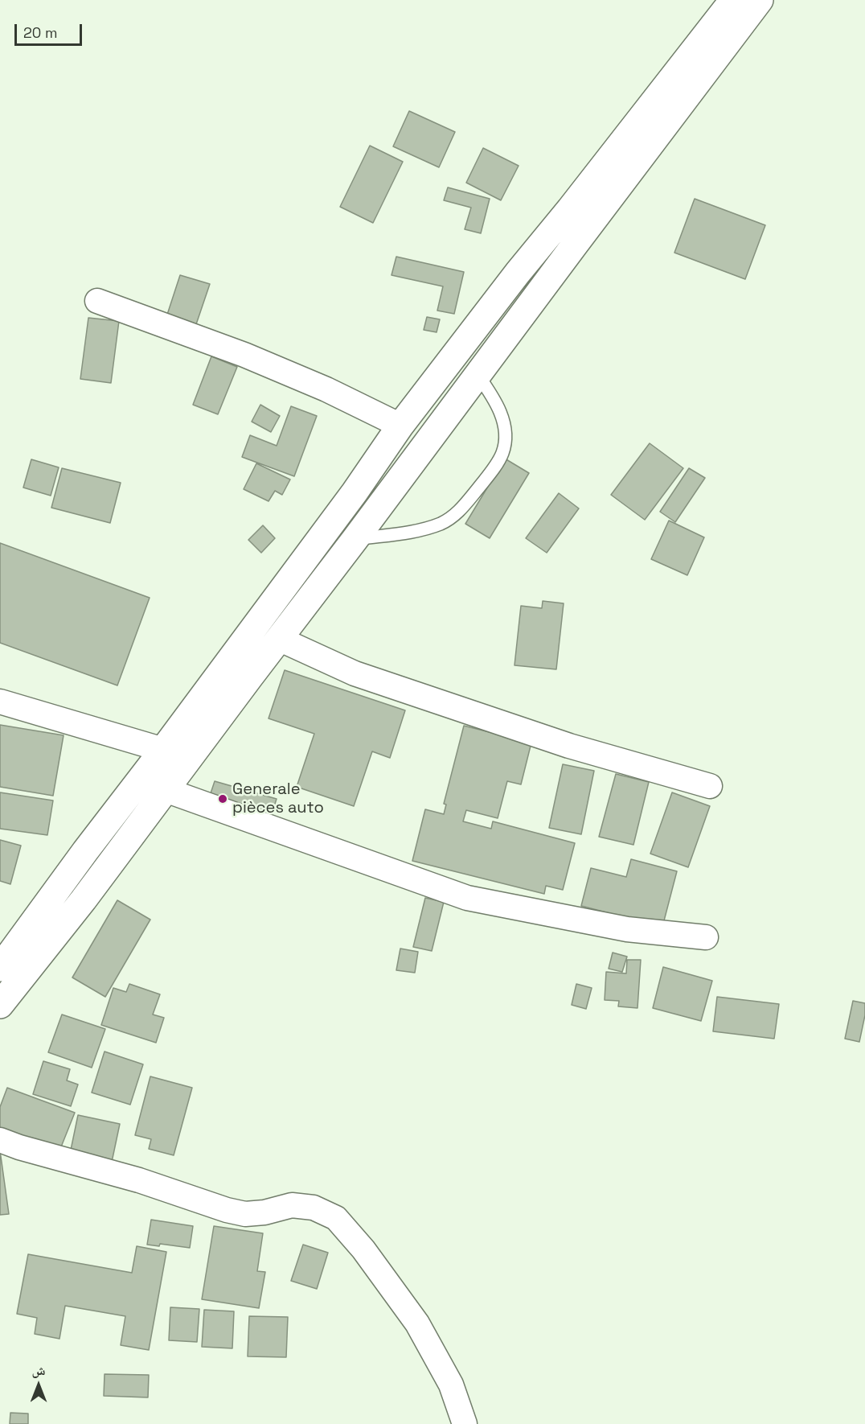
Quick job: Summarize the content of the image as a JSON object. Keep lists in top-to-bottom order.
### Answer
{
  "places": ["Generale pièces auto"],
  "scale_bar": "20 m",
  "north": "top"
}
